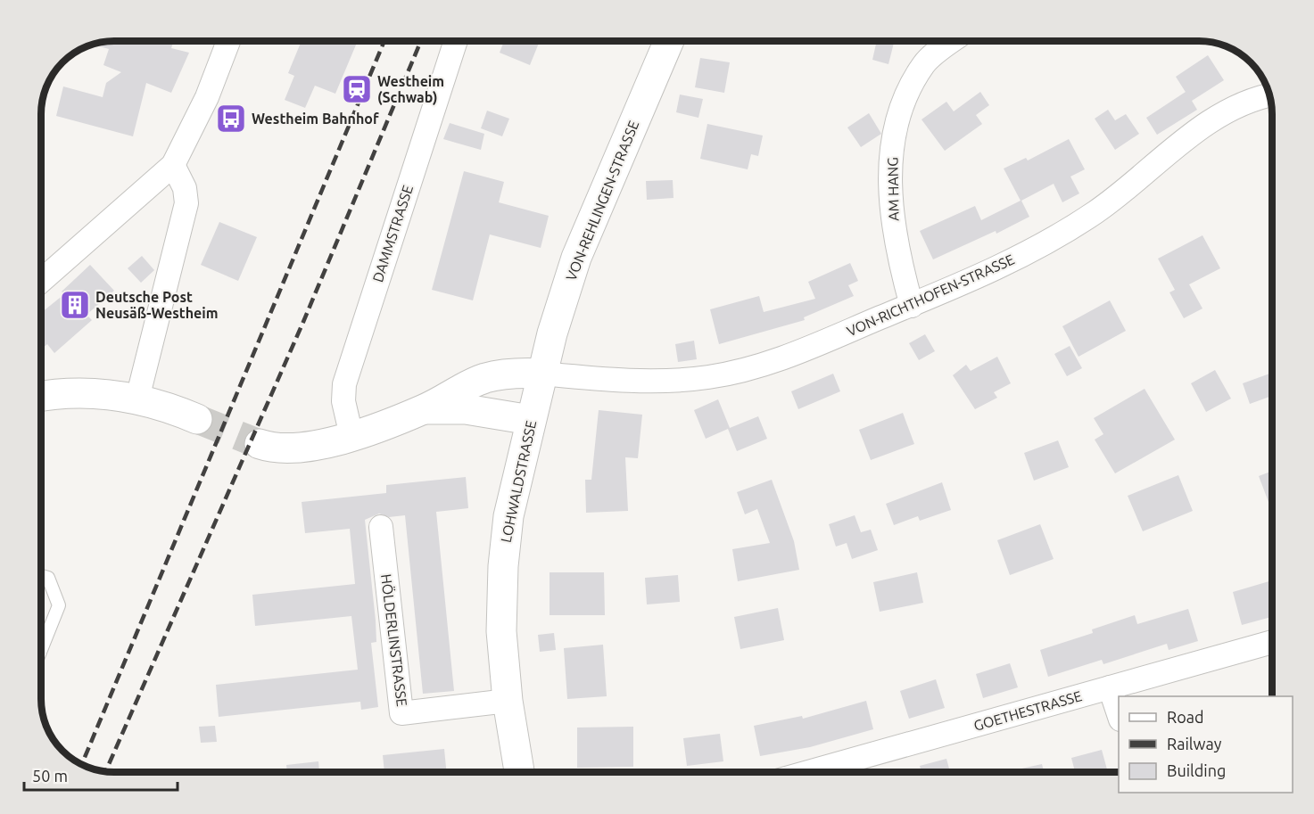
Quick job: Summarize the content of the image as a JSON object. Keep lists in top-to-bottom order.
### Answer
{
  "streets": {
    "street": [
      "AM HANG",
      "VON-REHLINGEN-STRASSE",
      "DAMMSTRASSE",
      "VON-RICHTHOFEN-STRASSE",
      "LOHWALDSTRASSE",
      "HÖLDERLINSTRASSE",
      "GOETHESTRASSE"
    ]
  },
  "crossings": [
    ["AM HANG", "VON-RICHTHOFEN-STRASSE"],
    ["VON-REHLINGEN-STRASSE", "VON-RICHTHOFEN-STRASSE"],
    ["VON-REHLINGEN-STRASSE", "LOHWALDSTRASSE"],
    ["VON-RICHTHOFEN-STRASSE", "LOHWALDSTRASSE"],
    ["LOHWALDSTRASSE", "HÖLDERLINSTRASSE"]
  ],
  "places": {
    "station": ["Westheim (Schwab)"],
    "bus stop": ["Westheim Bahnhof"],
    "building": ["Deutsche Post Neusäß-Westheim"]
  },
  "legend": ["Road", "Railway", "Building"],
  "scale_bar": "50 m"
}
